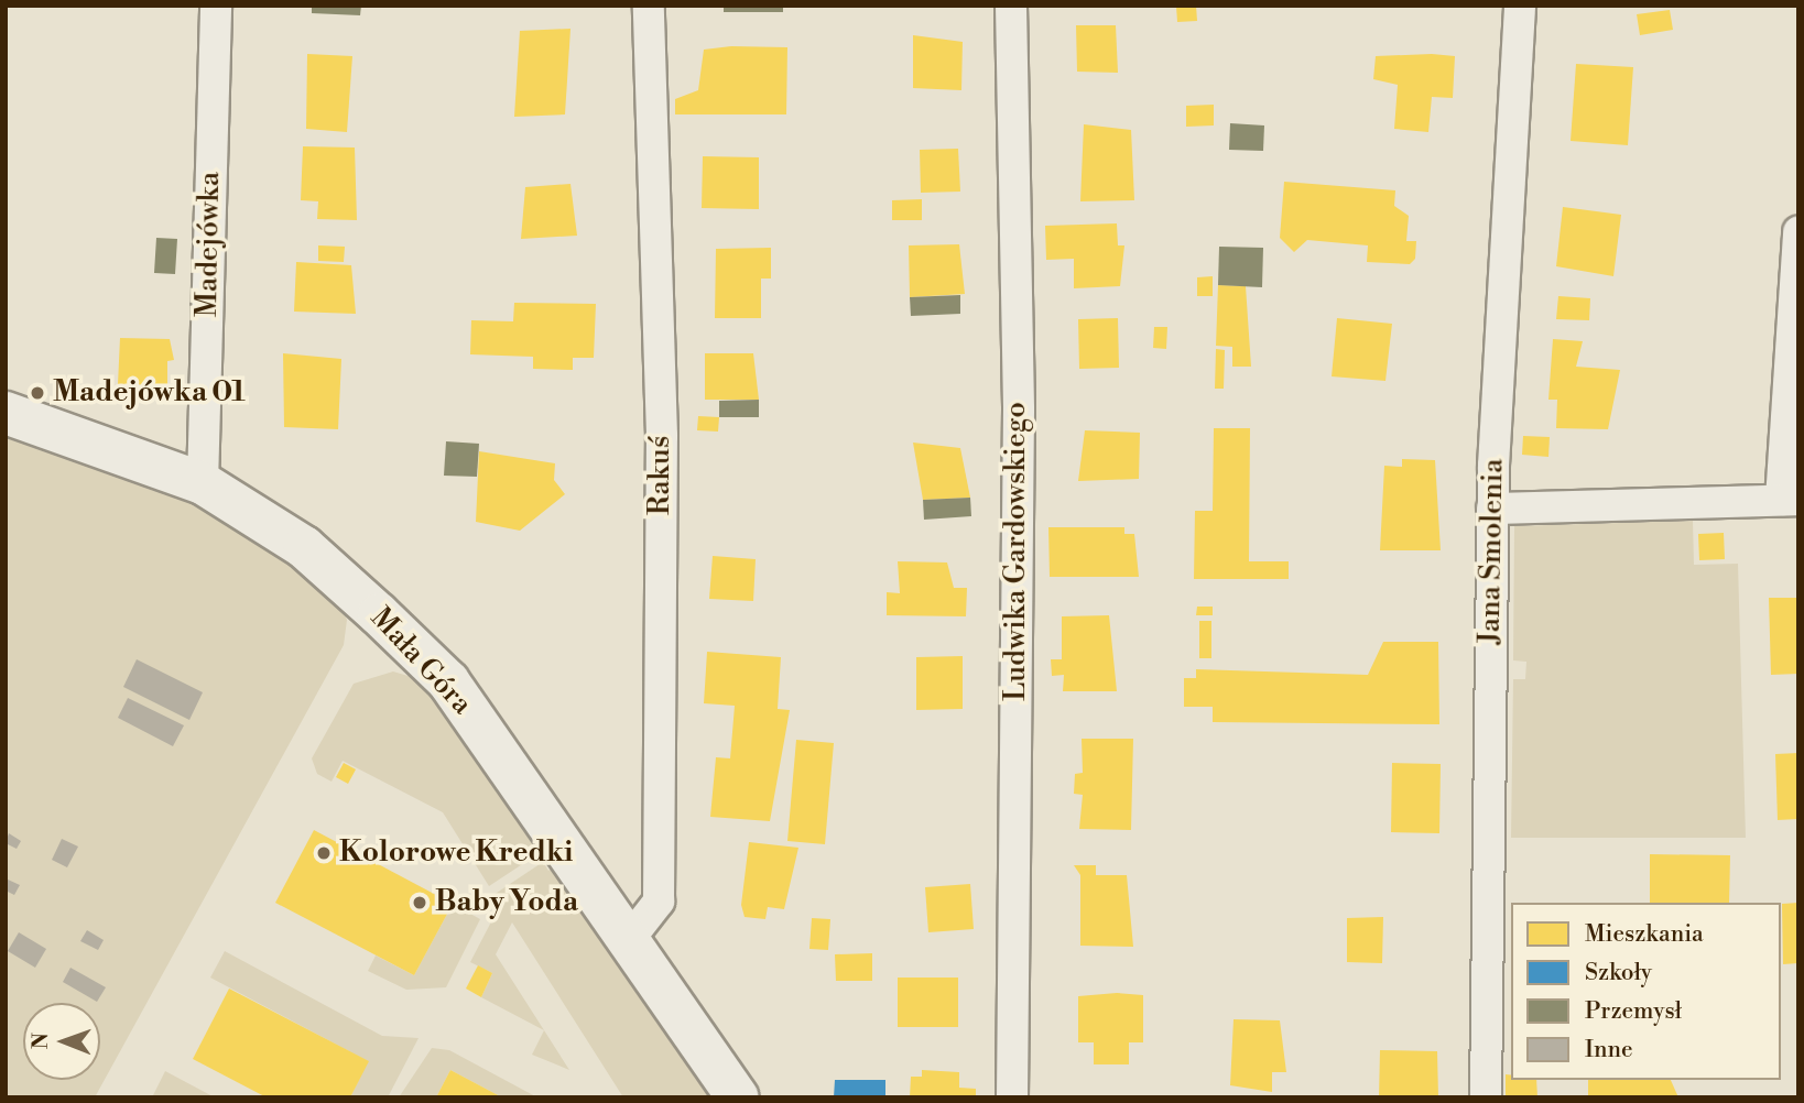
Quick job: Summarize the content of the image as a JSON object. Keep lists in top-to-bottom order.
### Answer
{
  "streets": {
    "street": [
      "Madejówka",
      "Rakuś",
      "Ludwika Gardowskiego",
      "Jana Smolenia",
      "Mała Góra"
    ]
  },
  "crossings": [
    ["Madejówka", "Mała Góra"],
    ["Rakuś", "Mała Góra"]
  ],
  "places": ["Madejówka 01", "Kolorowe Kredki", "Baby Yoda"],
  "legend": [
    "Mieszkania",
    "Szkoły",
    "Przemysł",
    "Inne"
  ],
  "north": "left"
}
